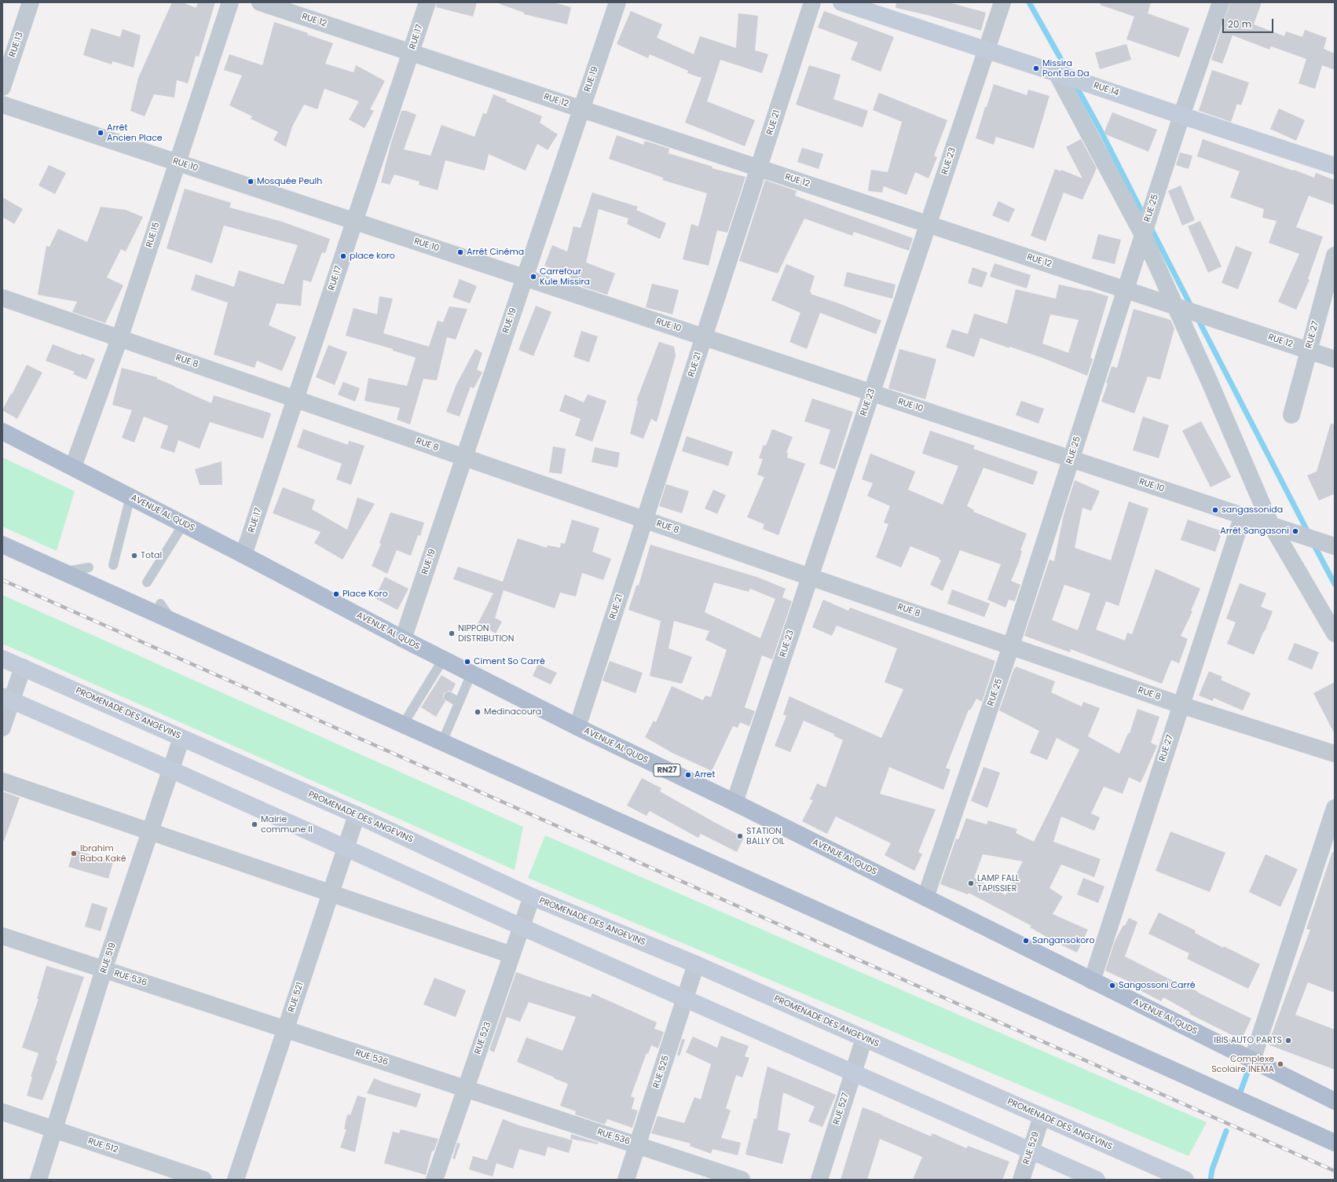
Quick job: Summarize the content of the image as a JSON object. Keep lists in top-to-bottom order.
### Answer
{
  "streets": {
    "main road": ["AVENUE AL QUDS", "RN27"],
    "street": [
      "RUE 12",
      "RUE 17",
      "RUE 13",
      "RUE 19",
      "RUE 14",
      "RUE 21",
      "RUE 23",
      "RUE 10",
      "RUE 25",
      "RUE 15",
      "RUE 27",
      "RUE 8",
      "PROMENADE DES ANGEVINS",
      "RUE 519",
      "RUE 536",
      "RUE 521",
      "RUE 523",
      "RUE 525",
      "RUE 527",
      "RUE 512",
      "RUE 529"
    ]
  },
  "crossings": [
    ["RUE 12", "RUE 17"],
    ["RUE 12", "RUE 19"],
    ["RUE 12", "RUE 21"],
    ["RUE 12", "RUE 23"],
    ["RUE 12", "RUE 25"],
    ["RUE 12", "RUE 27"],
    ["RUE 17", "RUE 10"],
    ["RUE 17", "RUE 8"],
    ["RUE 17", "AVENUE AL QUDS"],
    ["RUE 19", "RUE 10"],
    ["RUE 19", "RUE 8"],
    ["RUE 19", "AVENUE AL QUDS"],
    ["RUE 14", "RUE 23"],
    ["RUE 14", "RUE 25"],
    ["RUE 21", "RUE 10"],
    ["RUE 21", "RUE 8"],
    ["RUE 21", "AVENUE AL QUDS"],
    ["RUE 23", "RUE 10"],
    ["RUE 23", "RUE 8"],
    ["RUE 23", "AVENUE AL QUDS"],
    ["RUE 10", "RUE 25"],
    ["RUE 10", "RUE 15"],
    ["RUE 10", "RUE 27"],
    ["RUE 25", "RUE 8"],
    ["RUE 25", "AVENUE AL QUDS"],
    ["RUE 15", "RUE 8"],
    ["RUE 15", "AVENUE AL QUDS"],
    ["RUE 27", "RUE 8"],
    ["RUE 27", "AVENUE AL QUDS"],
    ["PROMENADE DES ANGEVINS", "RUE 519"],
    ["PROMENADE DES ANGEVINS", "RUE 521"],
    ["PROMENADE DES ANGEVINS", "RUE 523"],
    ["PROMENADE DES ANGEVINS", "RUE 525"],
    ["PROMENADE DES ANGEVINS", "RUE 527"],
    ["PROMENADE DES ANGEVINS", "RUE 529"],
    ["RUE 519", "RUE 536"],
    ["RUE 519", "RUE 512"],
    ["RUE 536", "RUE 521"],
    ["RUE 536", "RUE 523"],
    ["RUE 536", "RUE 525"]
  ],
  "places": [
    "Missira Pont Ba Da",
    "Arrêt Ancien Place",
    "Mosquée Peulh",
    "Arrêt Cinéma",
    "place koro",
    "Carrefour Kule Missira",
    "sangassonida",
    "Arrêt Sangasoni",
    "Total",
    "Place Koro",
    "NIPPON DISTRIBUTION",
    "Ciment So Carré",
    "Medinacoura",
    "Arret",
    "Mairie commune II",
    "STATION BALLY OIL",
    "Ibrahim Baba Kaké",
    "LAMP FALL TAPISSIER",
    "Sangansokoro",
    "Sangossoni Carré",
    "IBIS AUTO PARTS",
    "Complexe Scolaire INEMA"
  ],
  "scale_bar": "20 m"
}
